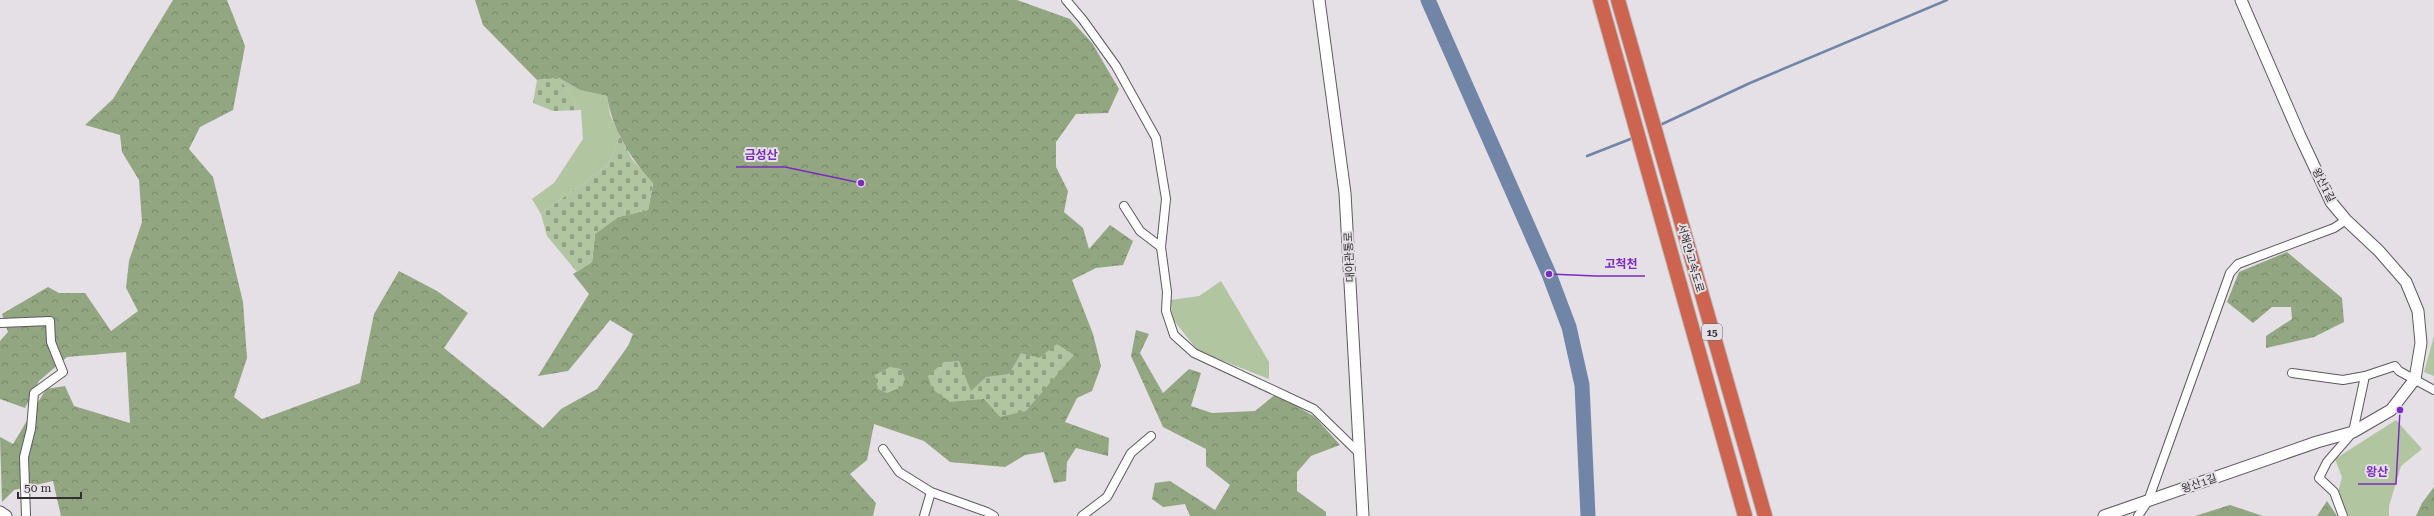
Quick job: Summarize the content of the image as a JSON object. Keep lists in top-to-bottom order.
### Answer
{
  "streets": {
    "highway": ["서해안고속도로", "15"],
    "street": ["왕산1길", "대야관통로"]
  },
  "places": ["금성산", "고척천", "왕산"],
  "scale_bar": "50 m"
}
